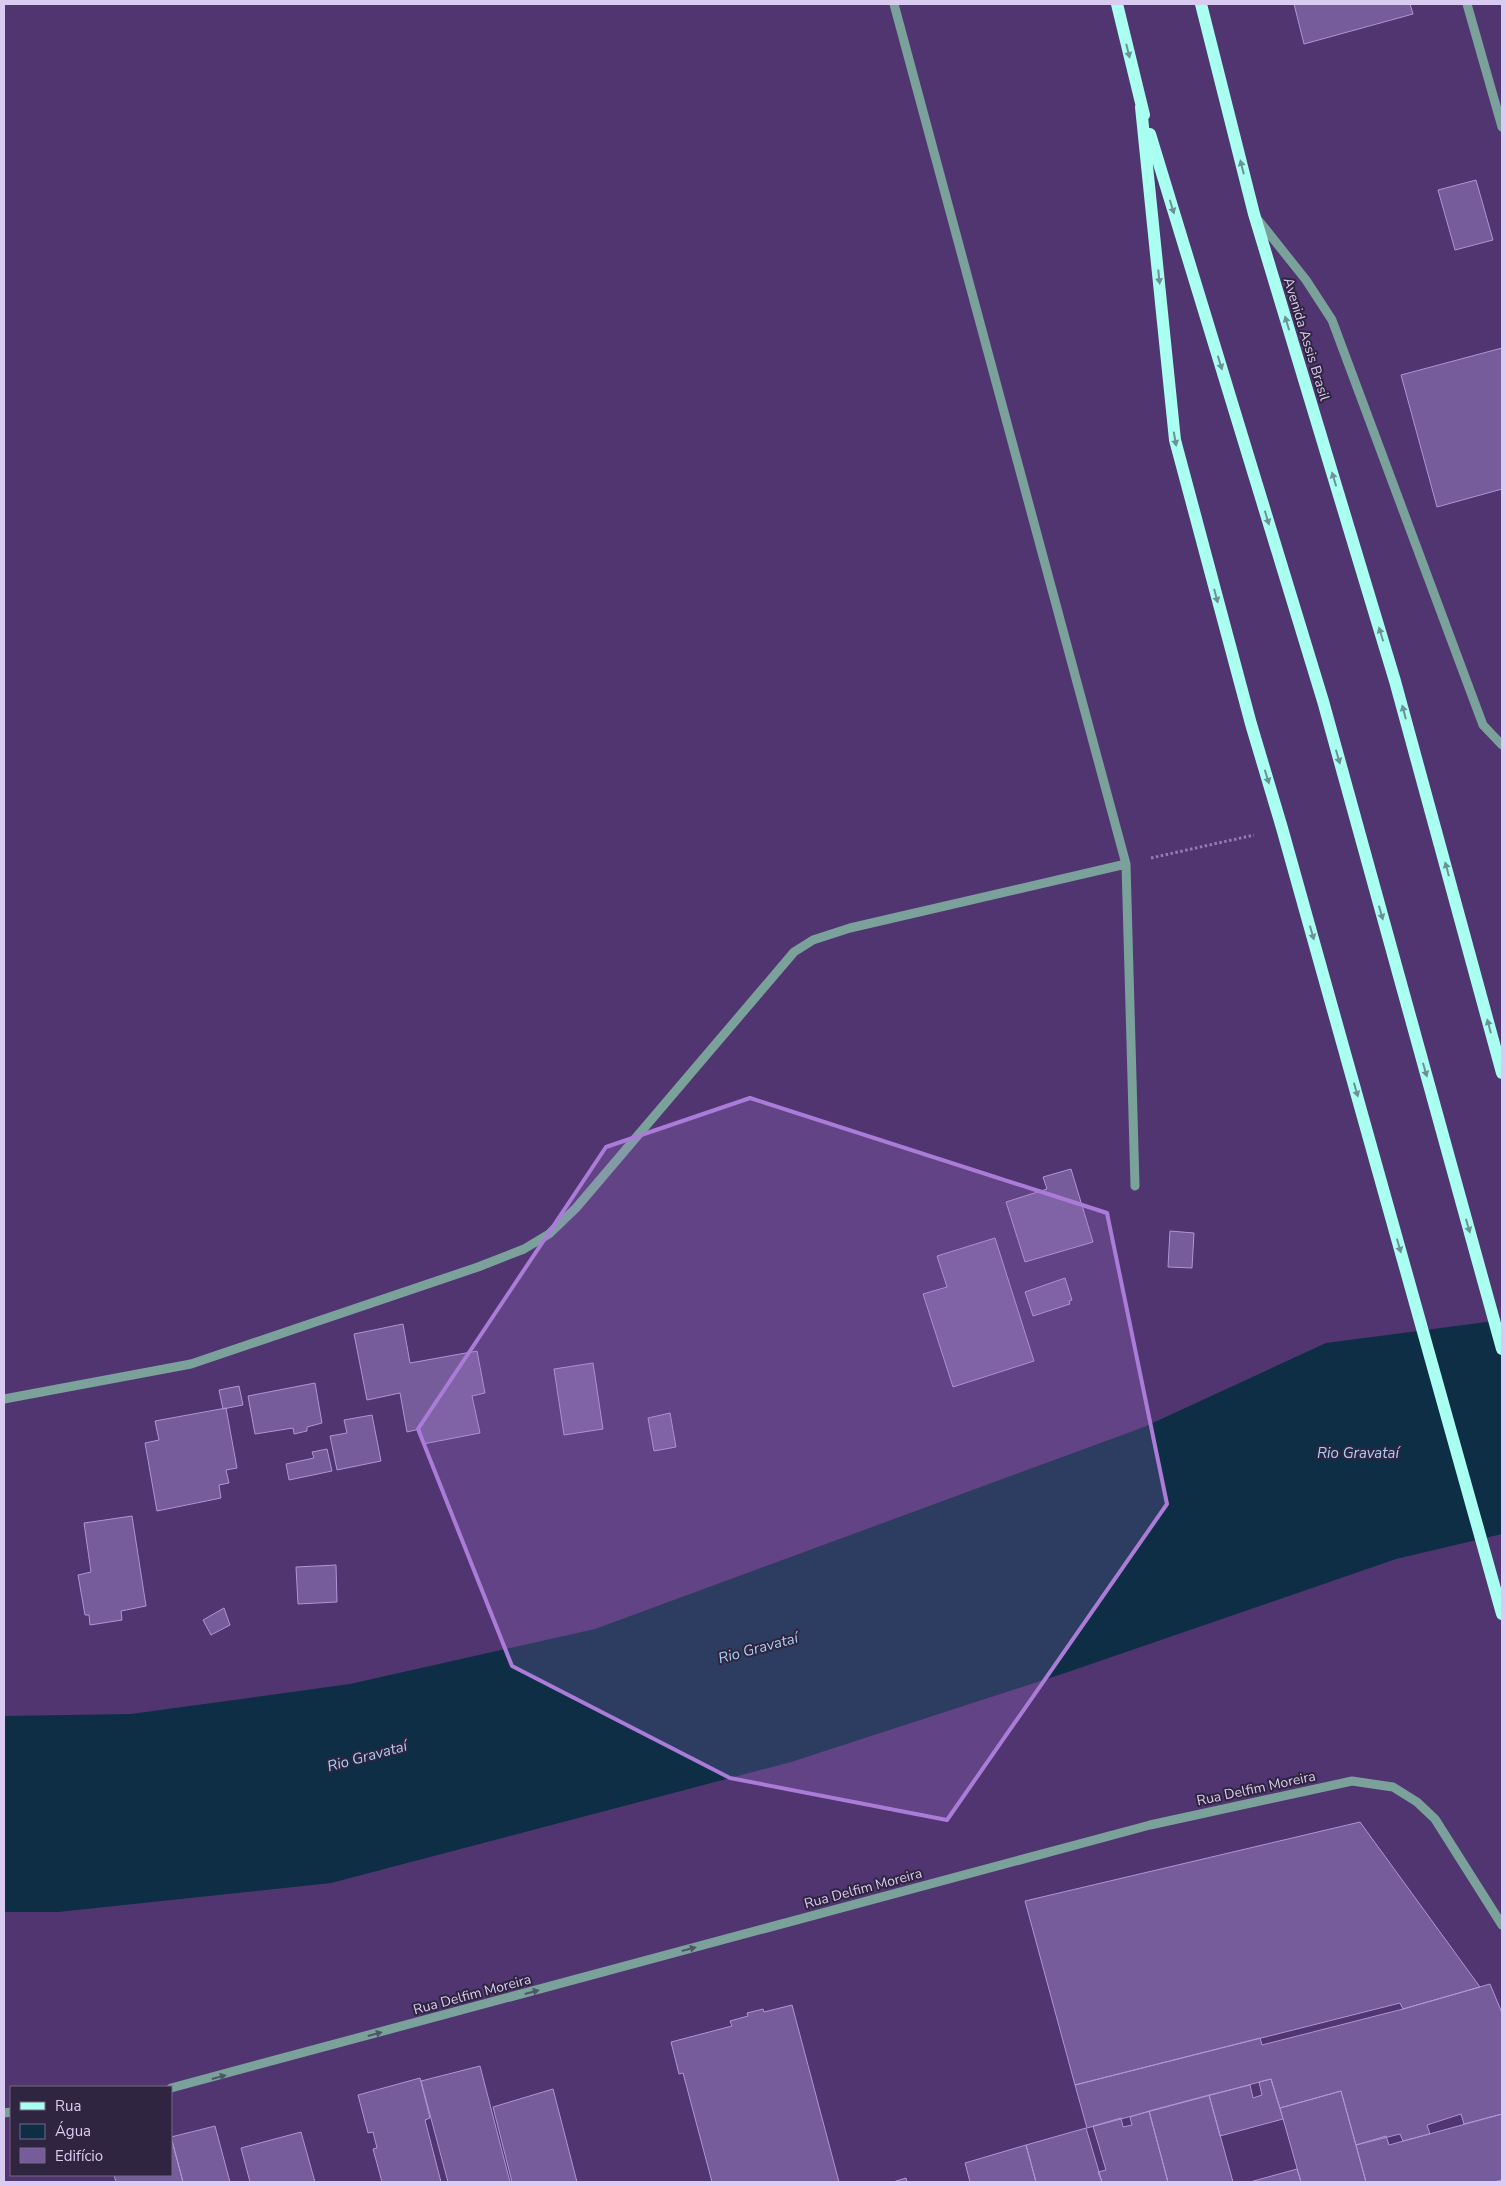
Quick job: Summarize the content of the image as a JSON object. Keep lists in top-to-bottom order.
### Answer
{
  "streets": {
    "main road": ["Avenida Assis Brasil"],
    "street": ["Rua Delfim Moreira"]
  },
  "one_way": ["Rua Delfim Moreira"],
  "water": ["Rio Gravataí"],
  "legend": ["Rua", "Água", "Edifício"]
}
